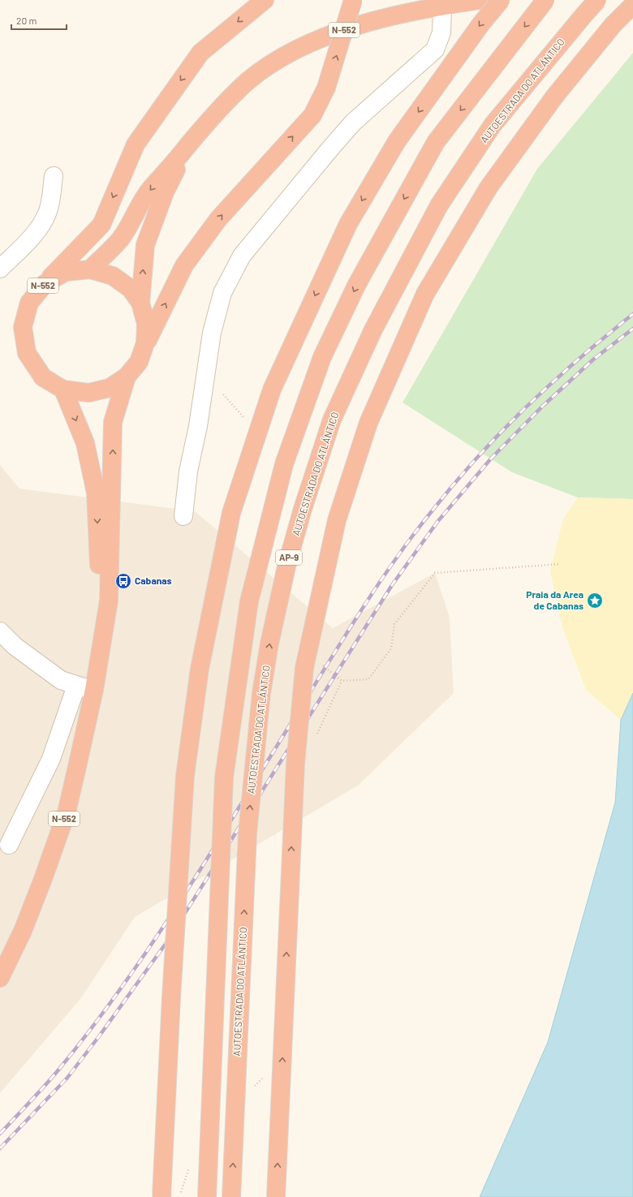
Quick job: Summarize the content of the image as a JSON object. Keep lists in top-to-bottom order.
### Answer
{
  "streets": {
    "highway": ["N-552", "AUTOESTRADA DO ATLÁNTICO", "AP-9"]
  },
  "places": {
    "bus stop": ["Cabanas"],
    "place": ["Praia da Area de Cabanas"]
  },
  "scale_bar": "20 m"
}
